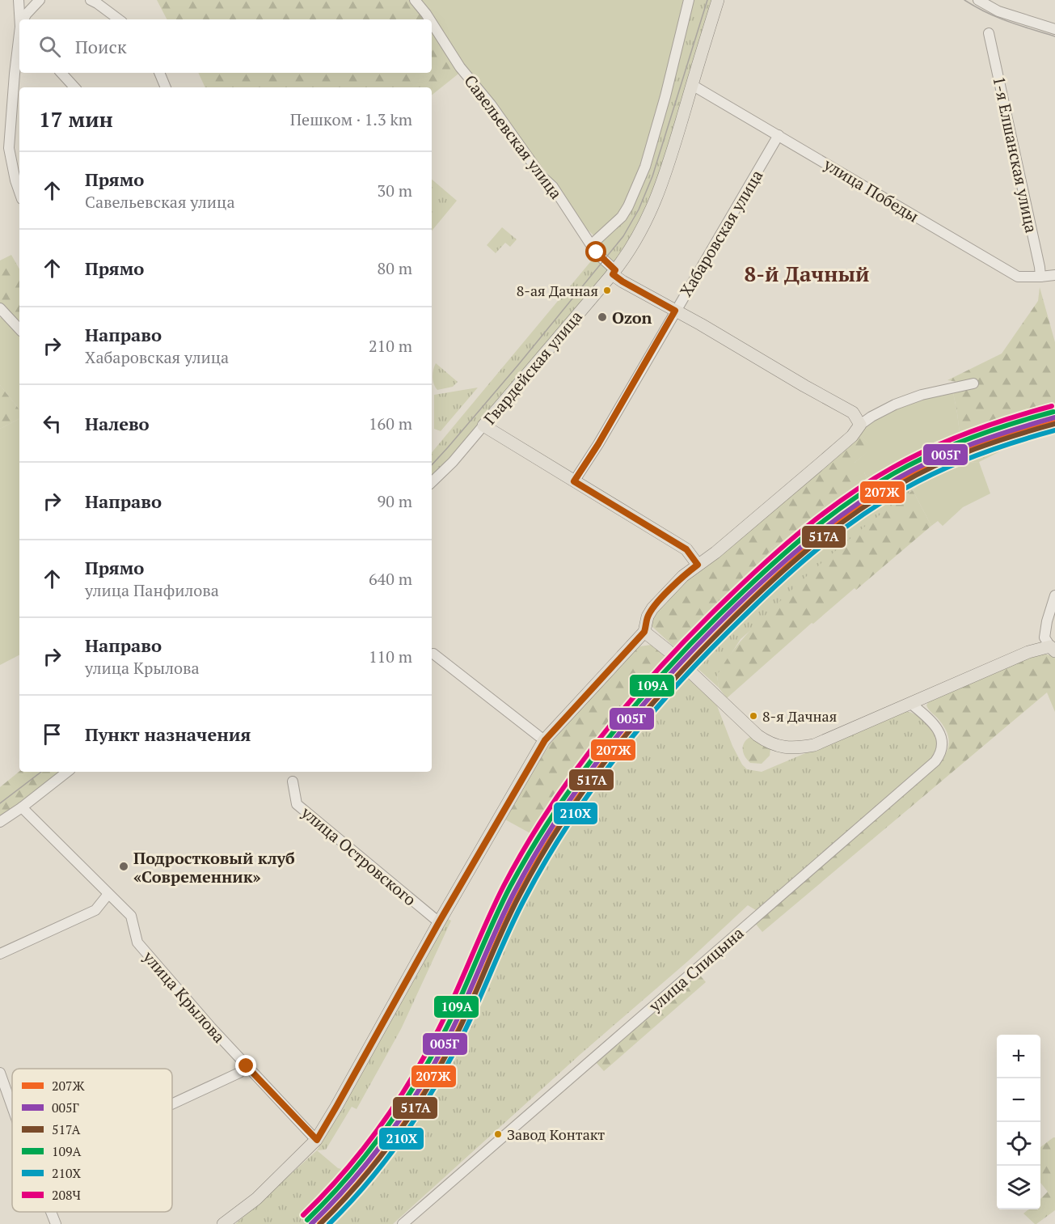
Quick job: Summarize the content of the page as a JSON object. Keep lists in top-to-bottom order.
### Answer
{
  "streets": {
    "main road": ["Гвардейская улица"],
    "street": [
      "Савельевская улица",
      "1-я Елшанская улица",
      "улица Победы",
      "Хабаровская улица",
      "улица Островского",
      "улица Спицына",
      "улица Крылова"
    ]
  },
  "crossings": [
    ["Савельевская улица", "Гвардейская улица"],
    ["1-я Елшанская улица", "улица Победы"],
    ["улица Победы", "Хабаровская улица"],
    ["улица Победы", "Гвардейская улица"]
  ],
  "districts": ["8-й Дачный"],
  "places": [
    "8-ая Дачная",
    "Ozon",
    "8-я Дачная",
    "Подростковый клуб «Современник»",
    "Завод Контакт"
  ],
  "lines": [
    "transit line 208Ч",
    "transit line 109А",
    "transit line 005Г",
    "transit line 207Ж",
    "transit line 517А",
    "transit line 210Х"
  ],
  "legend": [
    "207Ж",
    "005Г",
    "517А",
    "109А",
    "210Х",
    "208Ч"
  ],
  "page": {
    "search": "Поиск",
    "heading": ["17 мин", "Пешком · 1.3 km"],
    "list": [
      ["Прямо", "Савельевская улица", "30 m"],
      ["Прямо", "80 m"],
      ["Направо", "Хабаровская улица", "210 m"],
      ["Налево", "160 m"],
      ["Направо", "90 m"],
      ["Прямо", "улица Панфилова", "640 m"],
      ["Направо", "улица Крылова", "110 m"],
      "Пункт назначения"
    ],
    "map_buttons": ["+", "−"]
  }
}
